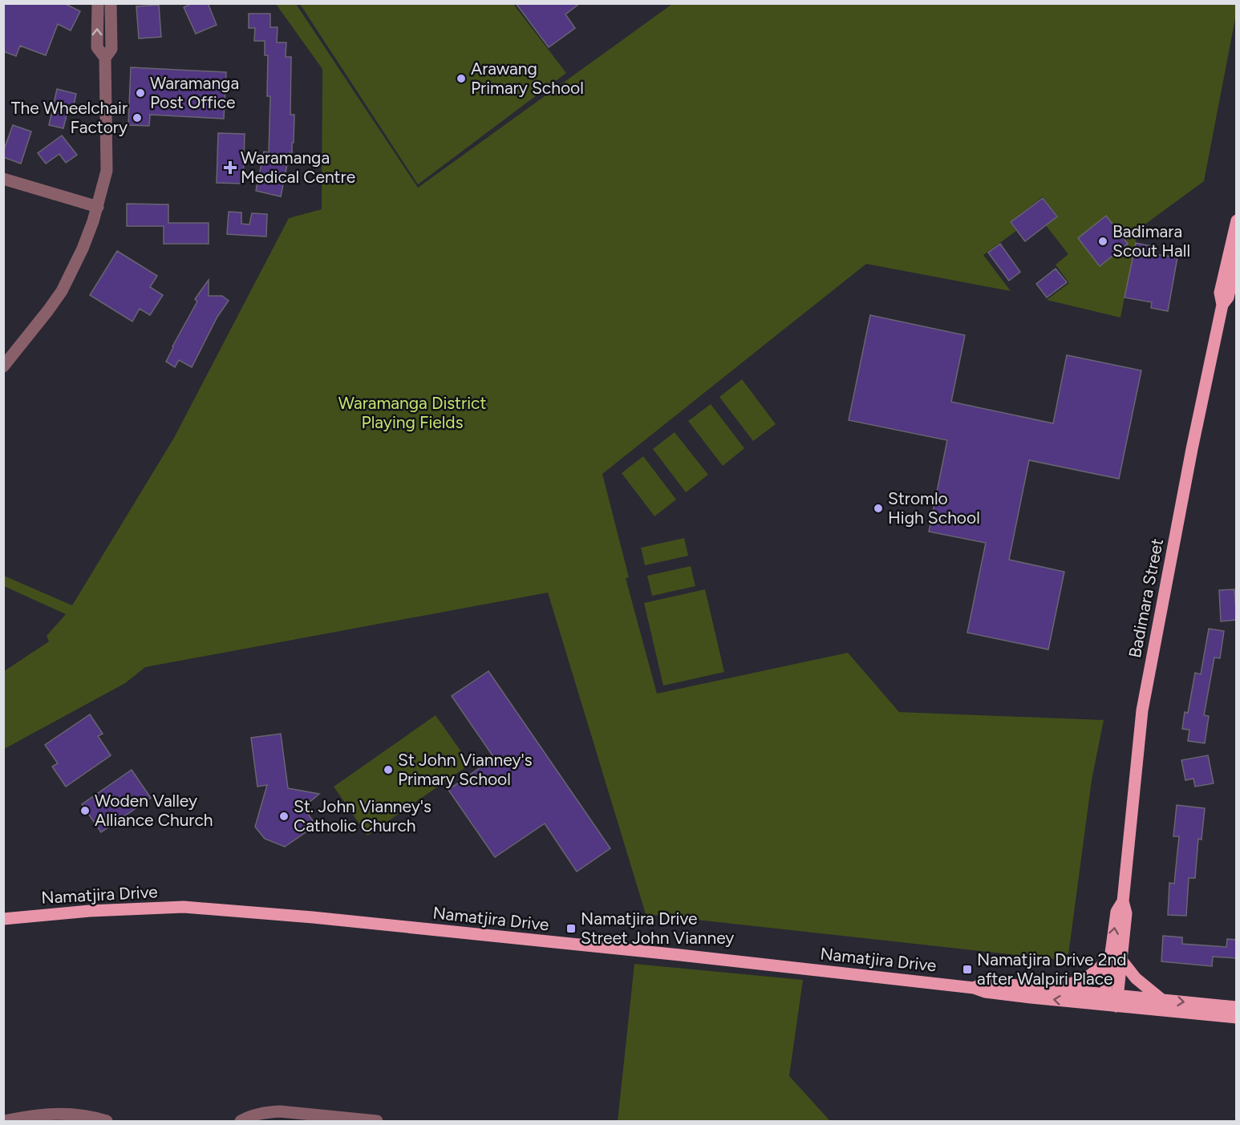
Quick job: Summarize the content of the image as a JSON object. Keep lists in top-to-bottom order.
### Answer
{
  "streets": {
    "main road": ["Badimara Street", "Namatjira Drive"]
  },
  "crossings": [
    ["Badimara Street", "Namatjira Drive"]
  ],
  "parks": ["Waramanga District Playing Fields"],
  "places": {
    "other": [
      "Arawang Primary School",
      "Waramanga Post Office",
      "The Wheelchair Factory",
      "Badimara Scout Hall",
      "Stromlo High School",
      "St John Vianney's Primary School",
      "Woden Valley Alliance Church",
      "St. John Vianney's Catholic Church"
    ],
    "health": ["Waramanga Medical Centre"],
    "transit": ["Namatjira Drive Street John Vianney", "Namatjira Drive 2nd after Walpiri Place"]
  }
}
